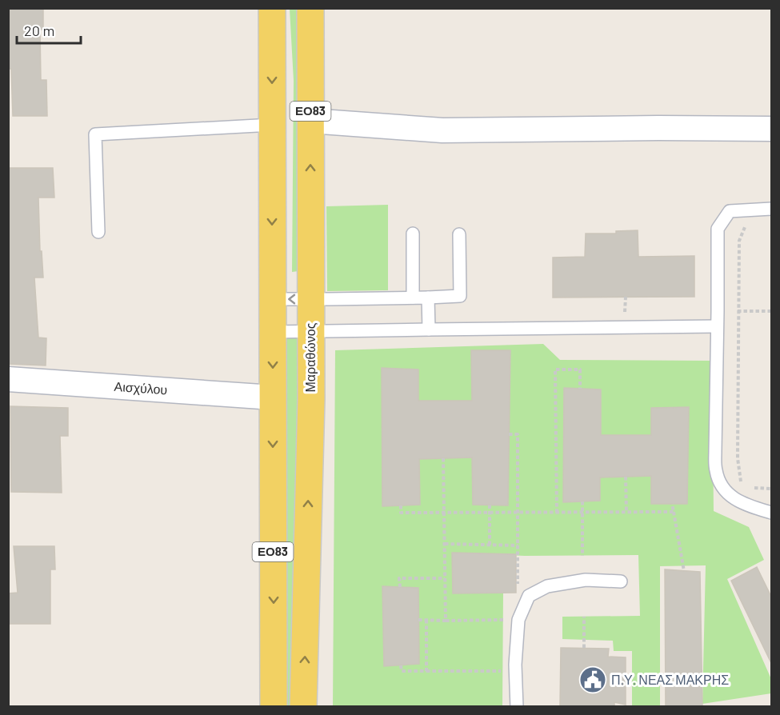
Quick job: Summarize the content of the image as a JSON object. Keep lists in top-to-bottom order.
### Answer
{
  "streets": {
    "main road": ["ΕΟ83", "Μαραθώνος"],
    "street": ["Αισχύλου"]
  },
  "crossings": [
    ["ΕΟ83", "Αισχύλου"]
  ],
  "places": {
    "public building": ["Π.Υ. ΝΕΑΣ ΜΑΚΡΗΣ"]
  },
  "scale_bar": "20 m"
}
